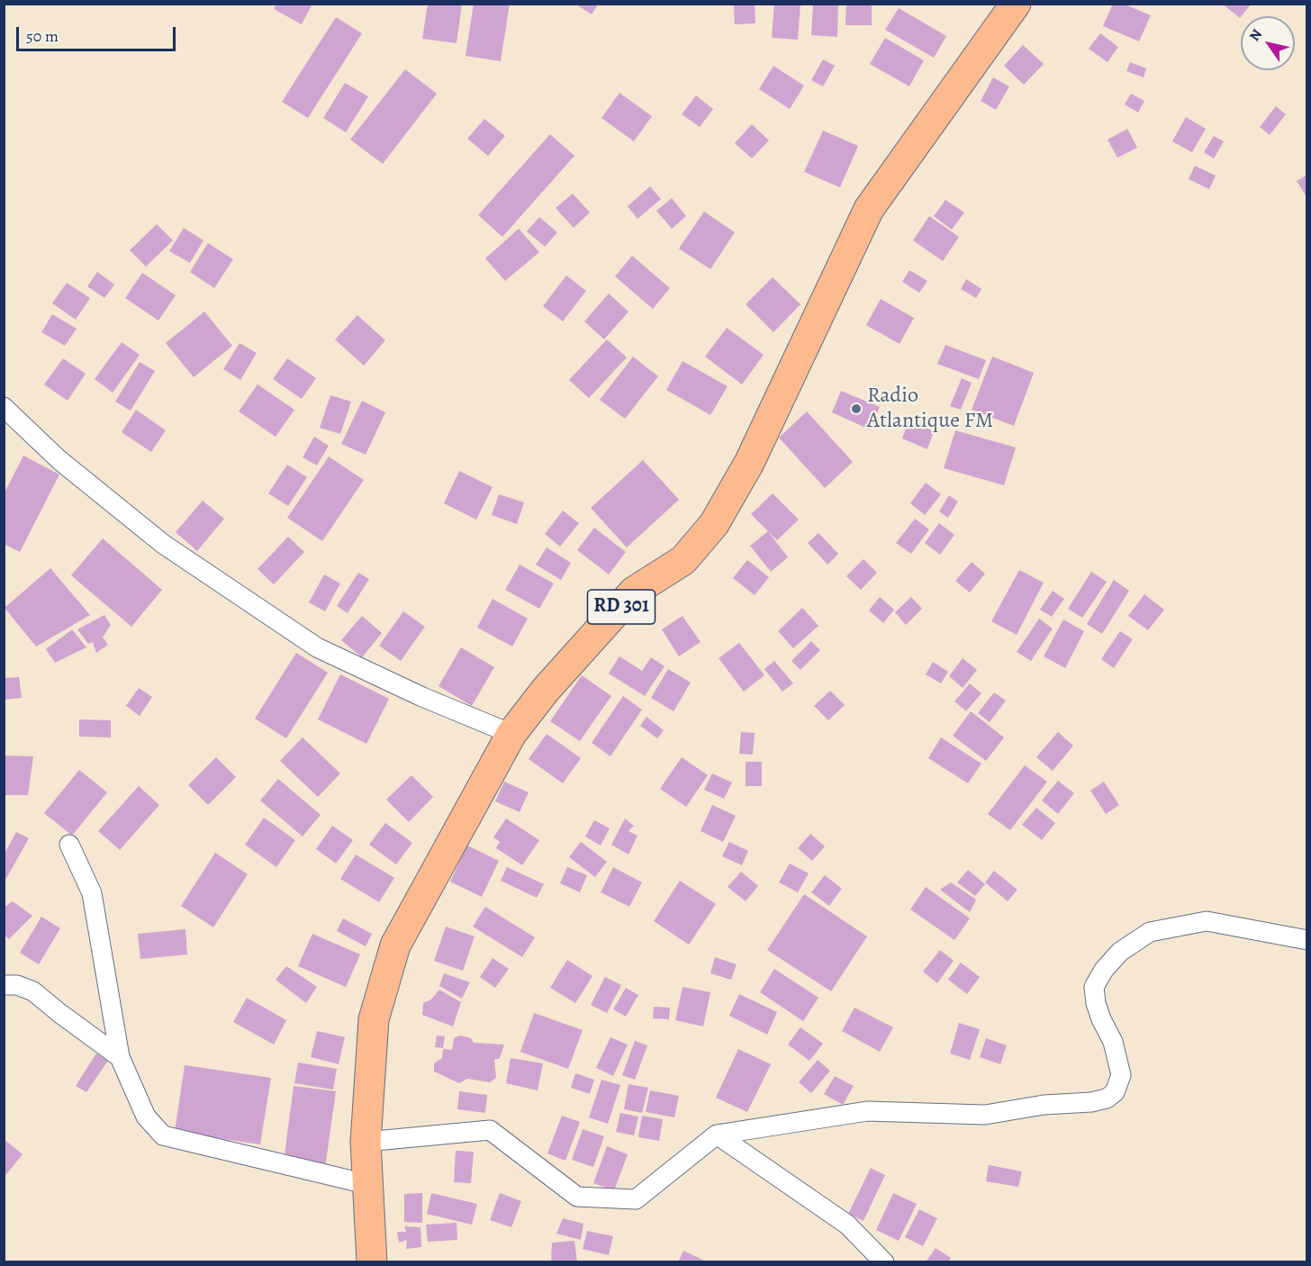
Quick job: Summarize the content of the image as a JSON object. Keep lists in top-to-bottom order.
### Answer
{
  "streets": {
    "main road": ["RD 301"]
  },
  "places": ["Radio Atlantique FM"],
  "scale_bar": "50 m",
  "north": "top left"
}
